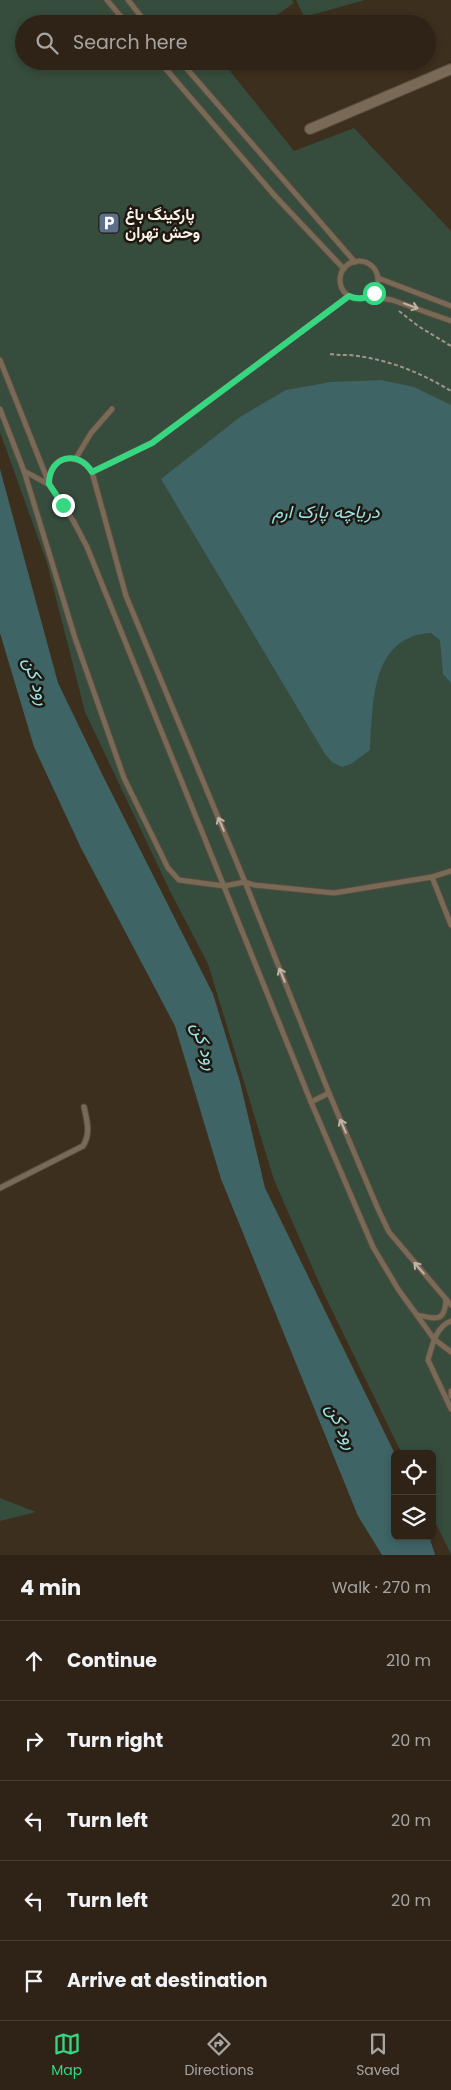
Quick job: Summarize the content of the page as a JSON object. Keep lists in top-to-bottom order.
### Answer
{
  "water": ["دریاچه پارک ارم", "رود کن"],
  "places": {
    "parking": ["پارکینگ باغ وحش تهران"]
  },
  "page": {
    "search": "Search here",
    "heading": ["4 min", "Walk · 270 m"],
    "list": [
      ["Continue", "210 m"],
      ["Turn right", "20 m"],
      ["Turn left", "20 m"],
      ["Turn left", "20 m"],
      "Arrive at destination"
    ],
    "nav": ["Map", "Directions", "Saved"]
  }
}
